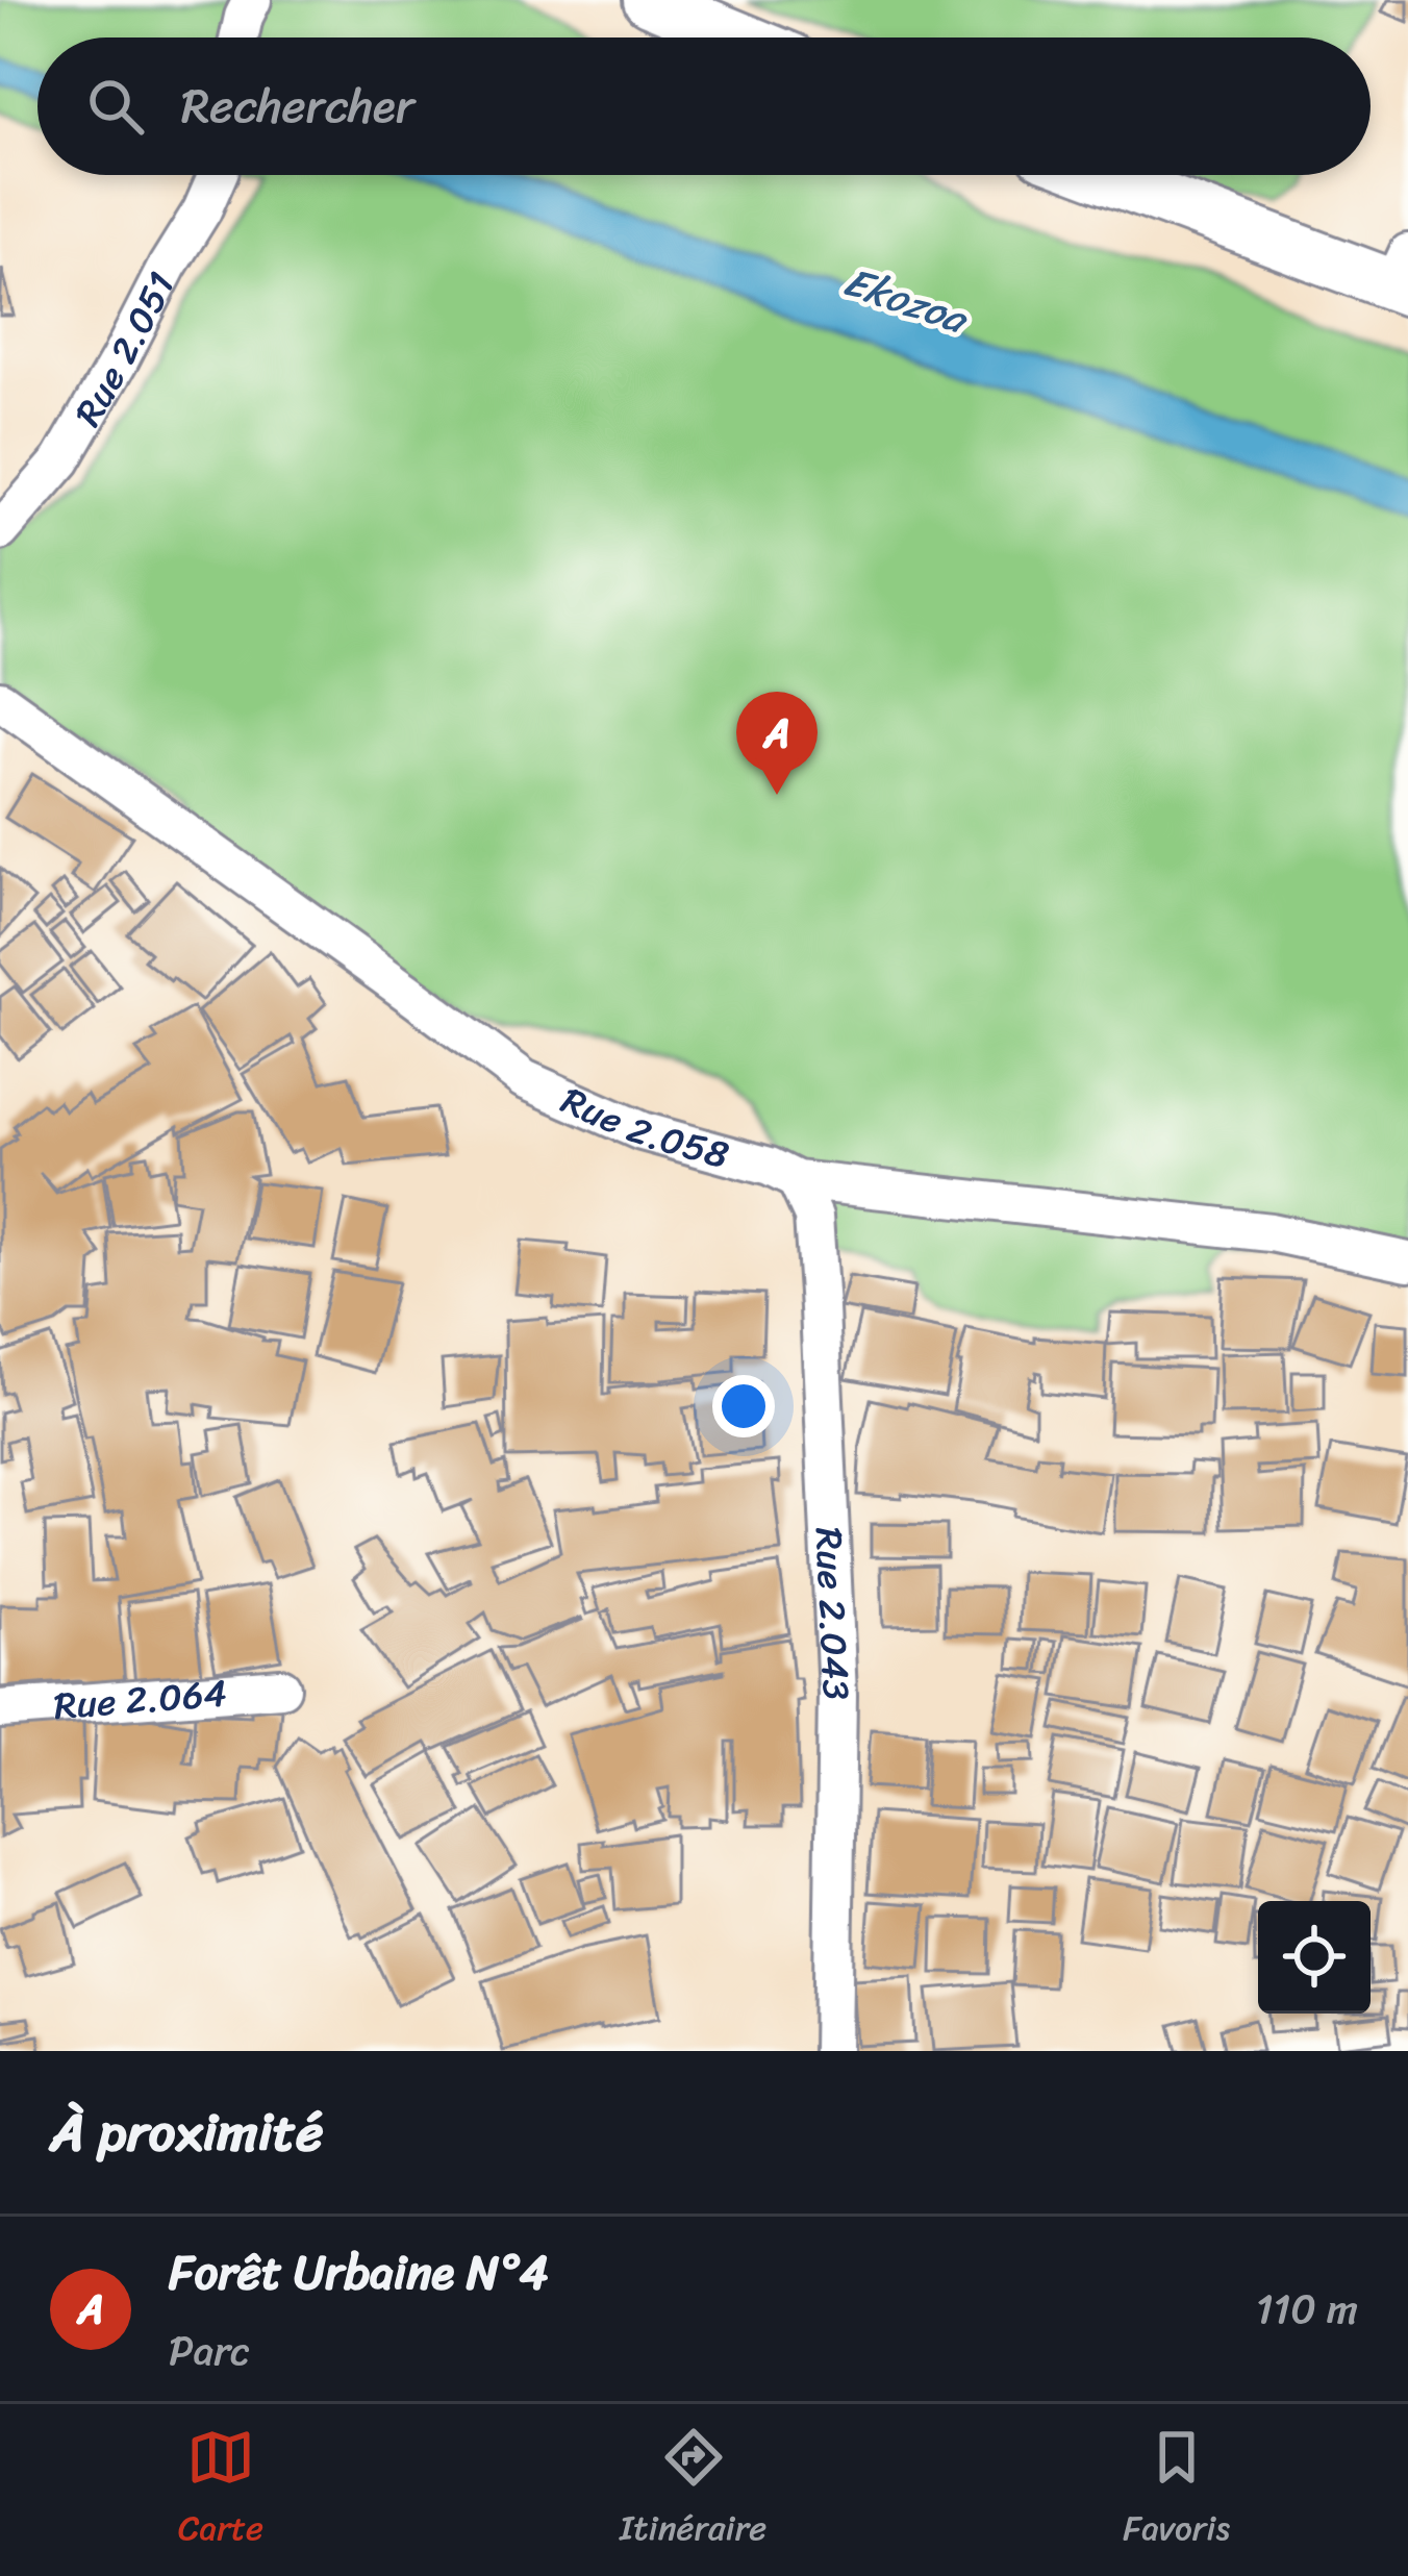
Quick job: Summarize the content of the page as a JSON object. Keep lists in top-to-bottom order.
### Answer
{
  "streets": {
    "street": [
      "Rue 2.051",
      "Rue 2.058",
      "Rue 2.043",
      "Rue 2.064"
    ]
  },
  "crossings": [
    ["Rue 2.058", "Rue 2.043"]
  ],
  "water": ["Ekozoa"],
  "page": {
    "search": "Rechercher",
    "pins": "A",
    "heading": "À proximité",
    "list": [
      {
        "mark": "A",
        "name": "Forêt Urbaine N°4",
        "note": "Parc",
        "value": "110 m"
      }
    ],
    "nav": ["Carte", "Itinéraire", "Favoris"]
  }
}
